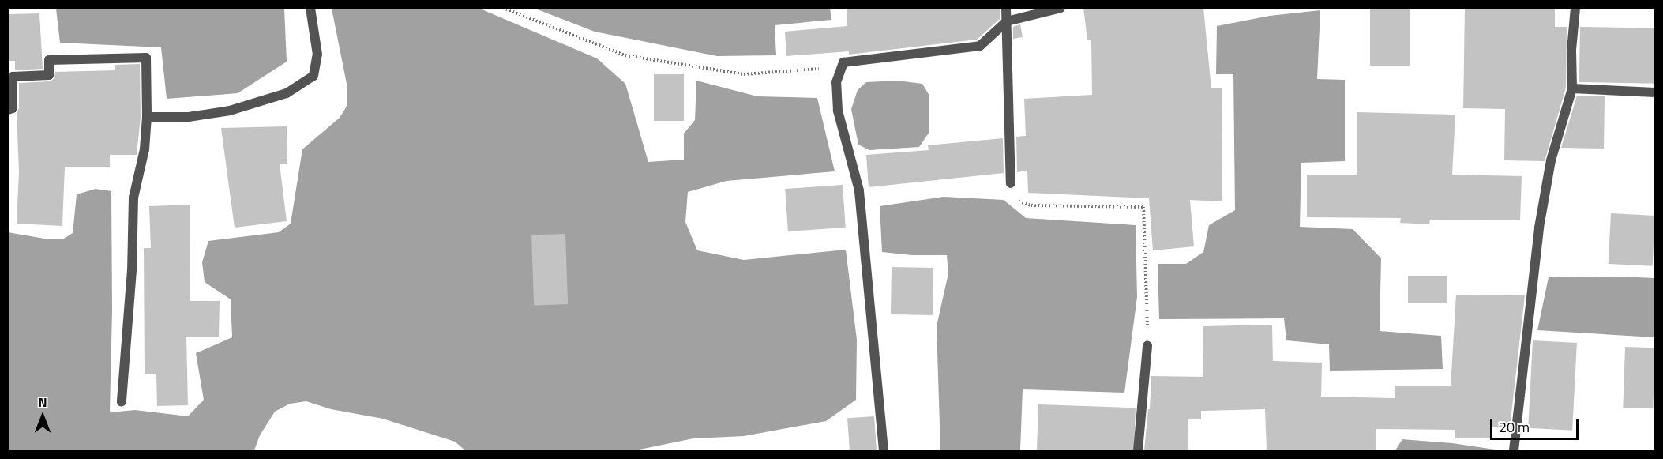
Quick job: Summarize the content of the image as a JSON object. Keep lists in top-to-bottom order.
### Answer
{
  "scale_bar": "20 m",
  "north": "top"
}
